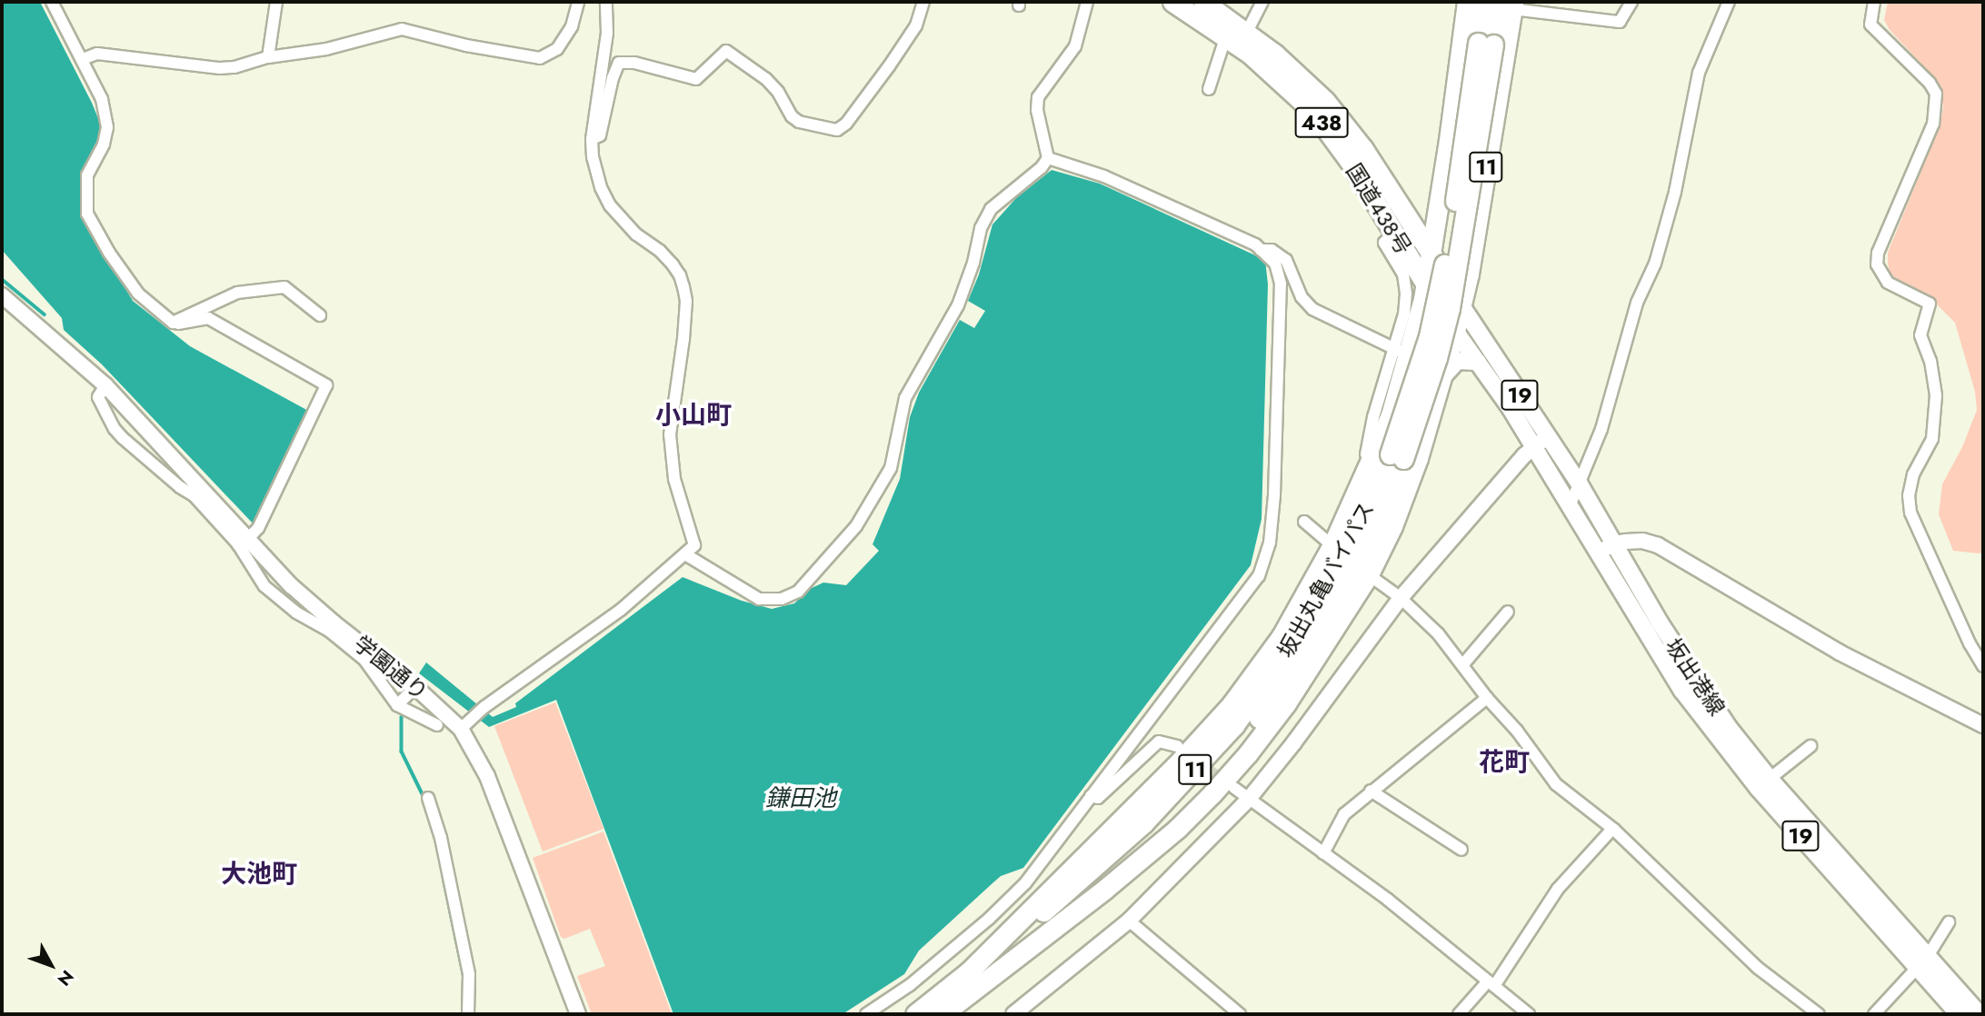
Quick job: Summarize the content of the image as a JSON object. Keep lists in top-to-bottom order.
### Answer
{
  "streets": {
    "highway": [
      "438",
      "11",
      "国道438号",
      "坂出丸亀バイパス"
    ],
    "main road": ["19", "坂出港線"],
    "street": ["学園通り"]
  },
  "crossings": [
    ["11", "国道438号"],
    ["11", "坂出丸亀バイパス"],
    ["11", "坂出港線"],
    ["国道438号", "坂出港線"]
  ],
  "districts": ["小山町", "花町", "大池町"],
  "water": ["鎌田池"],
  "north": "bottom right"
}
